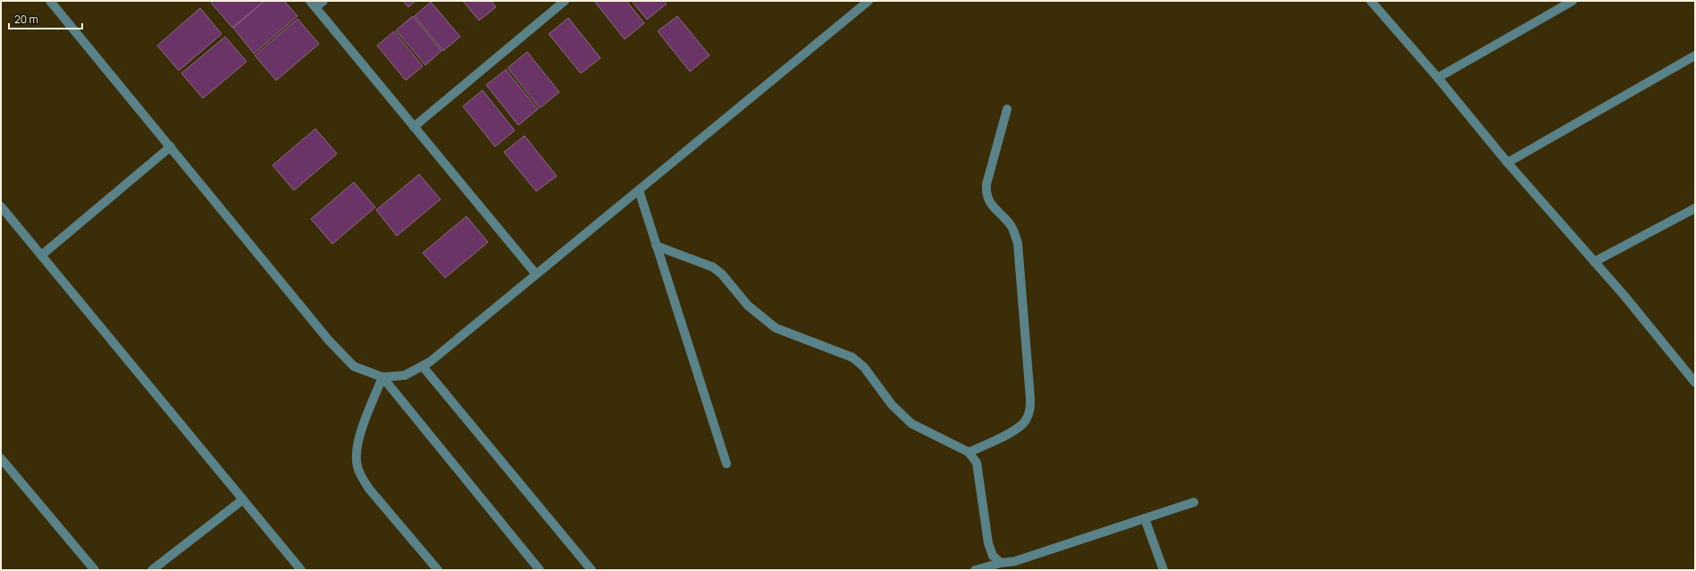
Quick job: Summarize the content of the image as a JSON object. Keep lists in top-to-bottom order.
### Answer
{
  "scale_bar": "20 m"
}
